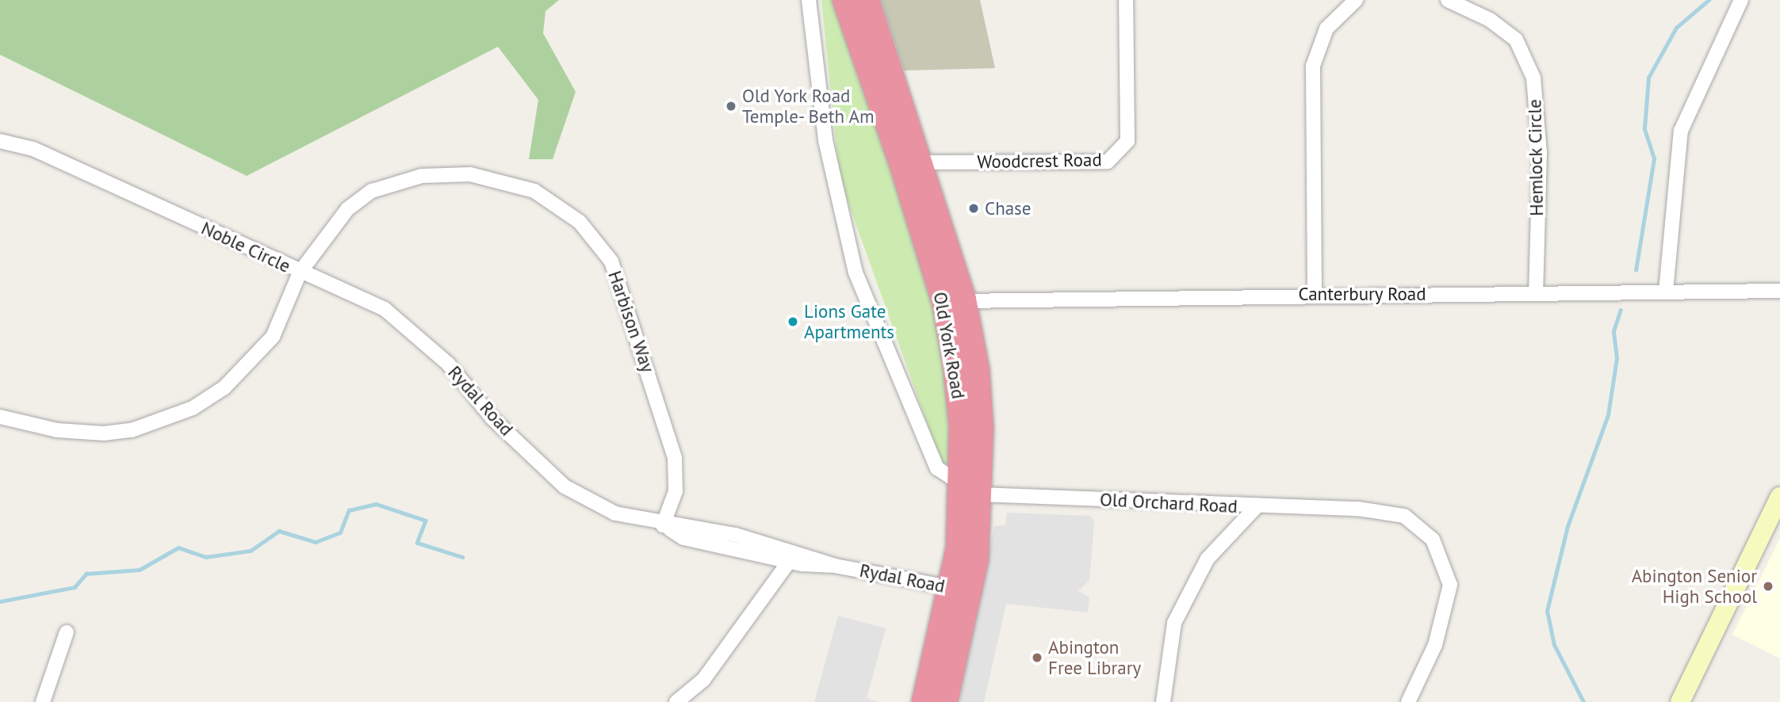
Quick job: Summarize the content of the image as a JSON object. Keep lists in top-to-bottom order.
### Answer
{
  "streets": {
    "highway": ["Old York Road"],
    "street": [
      "Hemlock Circle",
      "Woodcrest Road",
      "Noble Circle",
      "Canterbury Road",
      "Harbison Way",
      "Rydal Road",
      "Old Orchard Road"
    ]
  },
  "crossings": [
    ["Hemlock Circle", "Canterbury Road"],
    ["Woodcrest Road", "Old York Road"],
    ["Noble Circle", "Harbison Way"],
    ["Noble Circle", "Rydal Road"],
    ["Canterbury Road", "Old York Road"],
    ["Harbison Way", "Rydal Road"],
    ["Old York Road", "Rydal Road"],
    ["Old York Road", "Old Orchard Road"]
  ],
  "places": [
    "Old York Road Temple- Beth Am",
    "Chase",
    "Lions Gate Apartments",
    "Abington Senior High School",
    "Abington Free Library"
  ]
}
